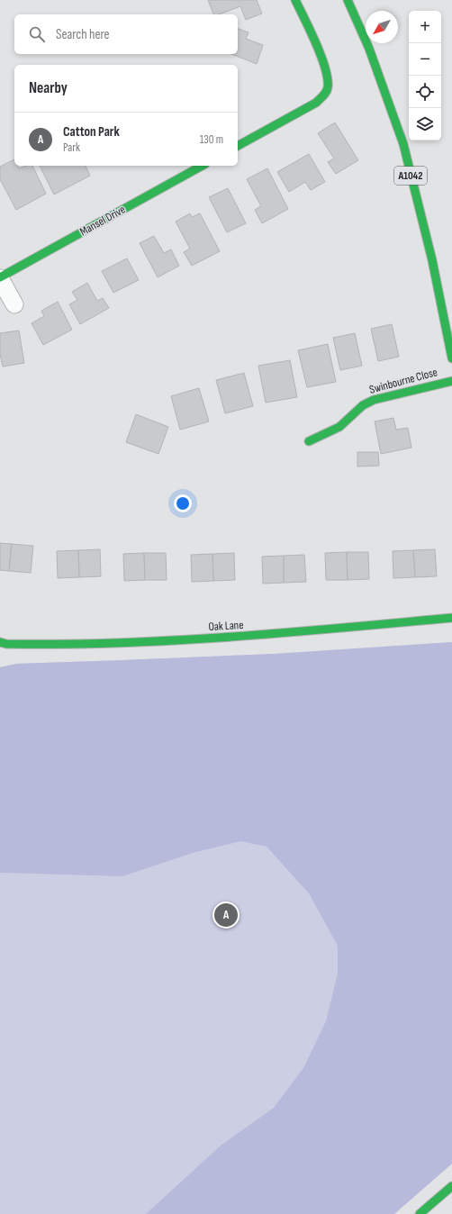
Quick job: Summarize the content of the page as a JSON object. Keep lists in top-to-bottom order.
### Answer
{
  "streets": {
    "main road": [
      "A1042",
      "Mansel Drive",
      "Swinbourne Close",
      "Oak Lane"
    ]
  },
  "north": "bottom left",
  "page": {
    "map_buttons": ["+", "−"],
    "search": "Search here",
    "heading": "Nearby",
    "list": [
      {
        "mark": "A",
        "name": "Catton Park",
        "note": "Park",
        "value": "130 m"
      }
    ],
    "pins": "A"
  }
}
